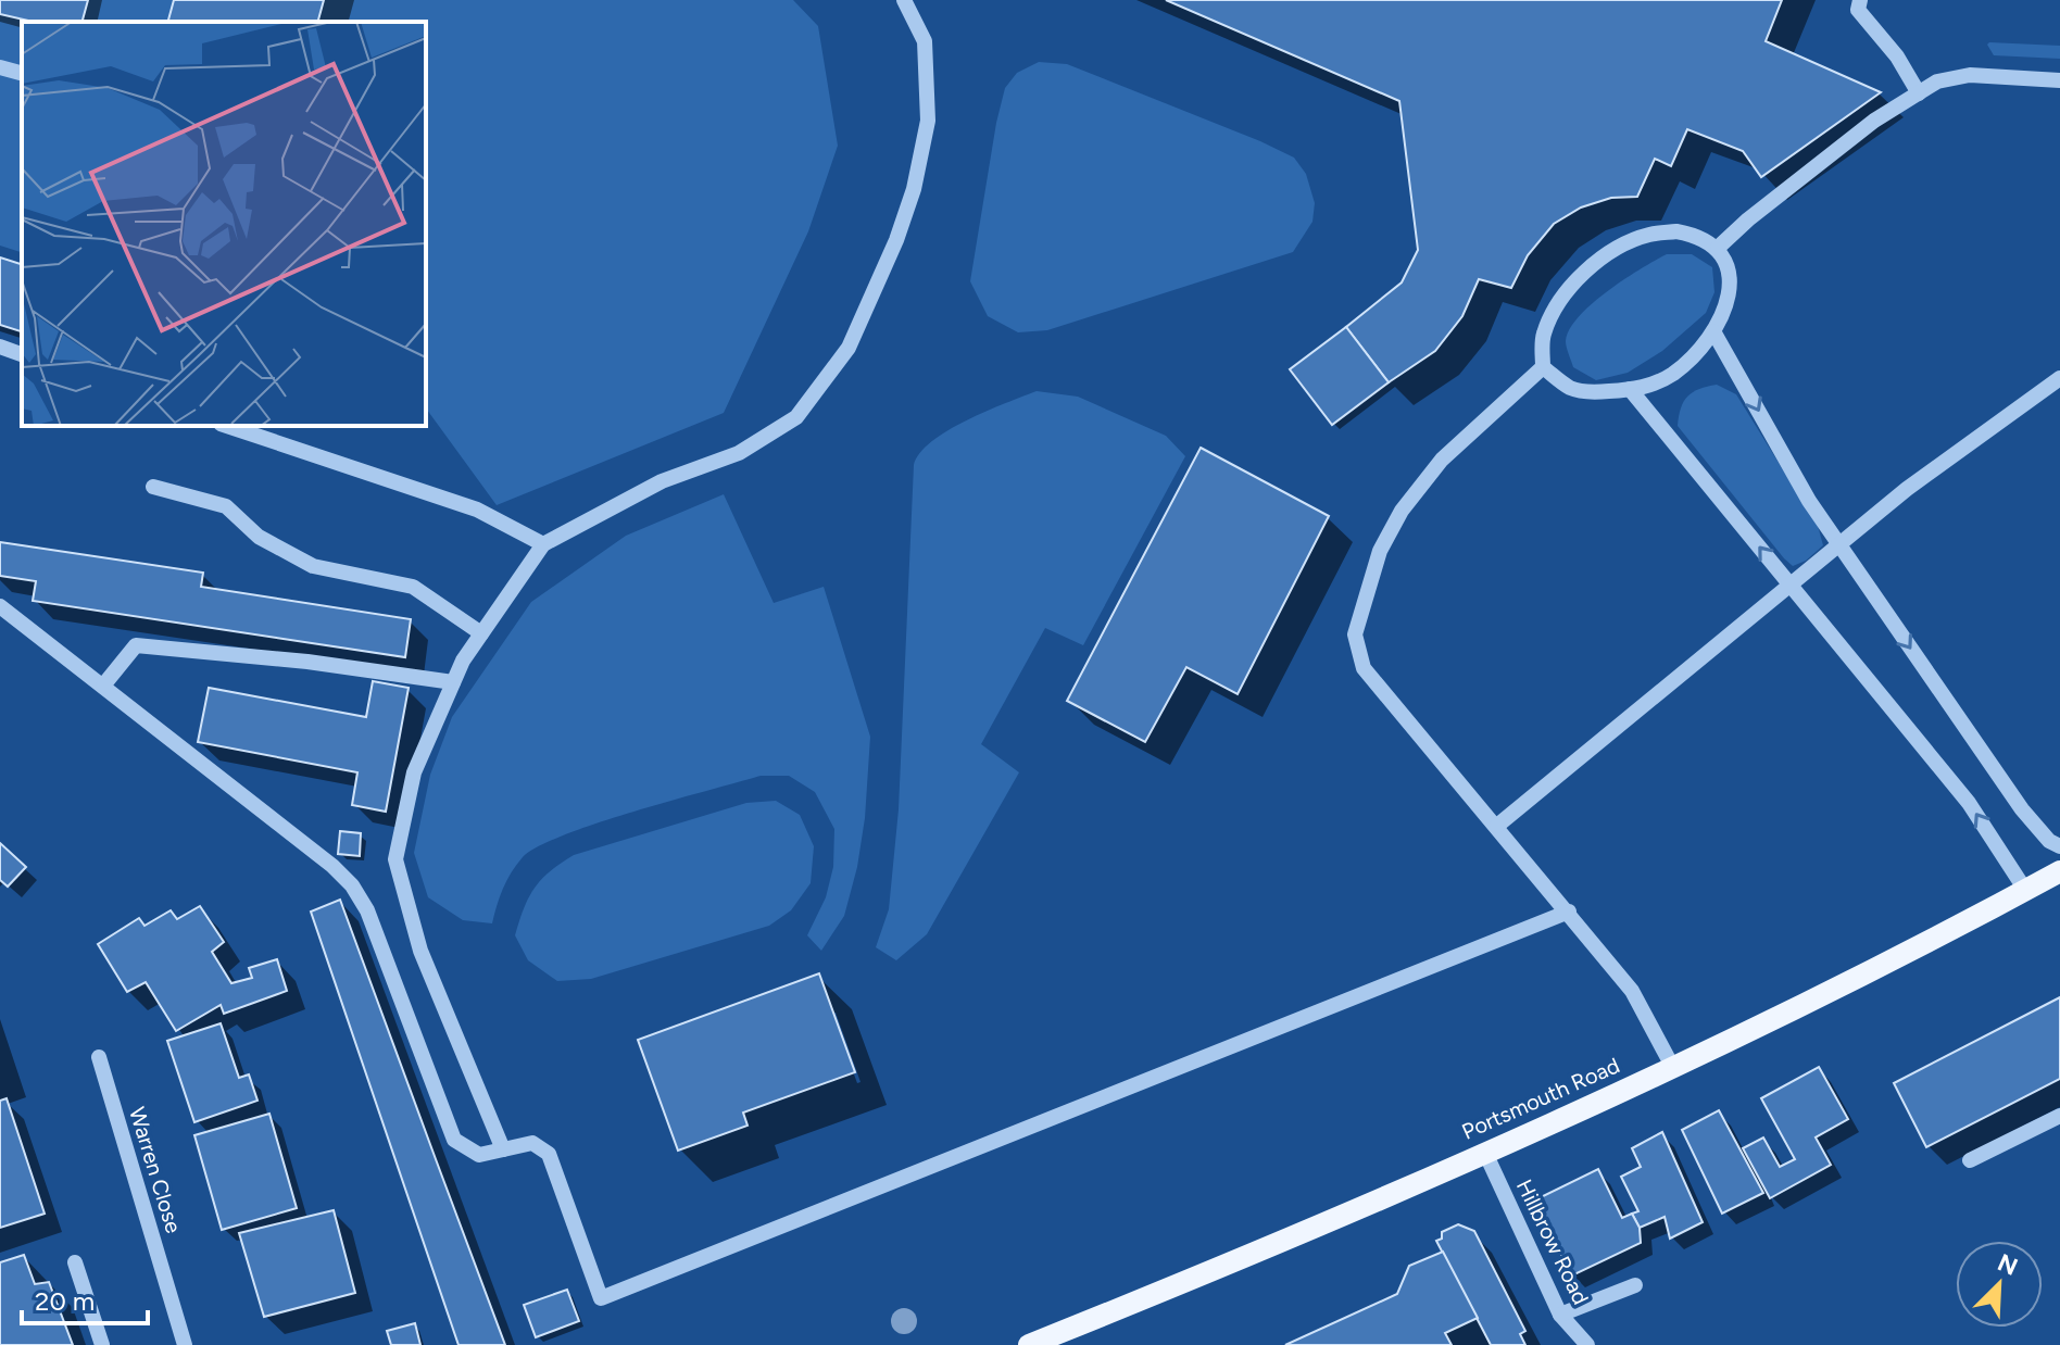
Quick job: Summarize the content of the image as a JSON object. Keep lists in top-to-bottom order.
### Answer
{
  "streets": {
    "main road": ["Portsmouth Road"],
    "street": ["Warren Close", "Hillbrow Road"]
  },
  "crossings": [
    ["Portsmouth Road", "Hillbrow Road"]
  ],
  "scale_bar": "20 m",
  "north": "top right"
}
